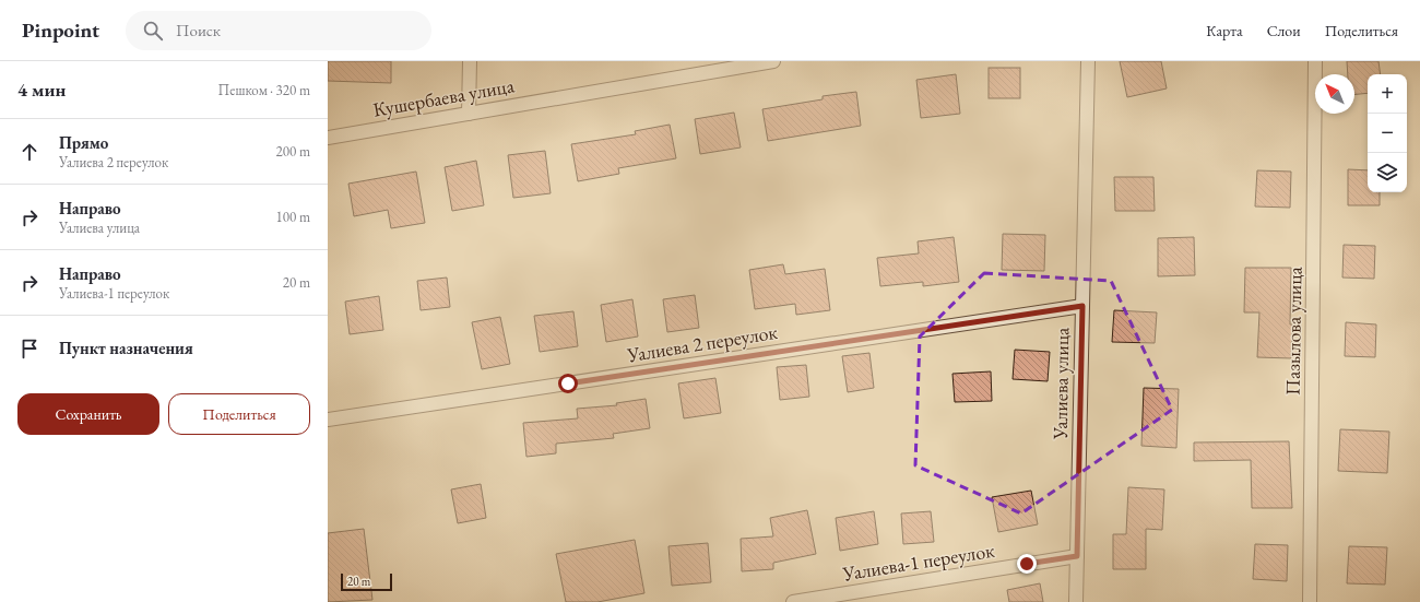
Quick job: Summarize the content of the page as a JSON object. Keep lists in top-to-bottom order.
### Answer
{
  "streets": {
    "street": [
      "Кушербаева улица",
      "Пазылова улица",
      "Уалиева 2 переулок",
      "Уалиева улица",
      "Уалиева-1 переулок"
    ]
  },
  "crossings": [
    ["Уалиева 2 переулок", "Уалиева улица"],
    ["Уалиева улица", "Уалиева-1 переулок"]
  ],
  "scale_bar": "20 m",
  "north": "top left",
  "page": {
    "header": "Pinpoint",
    "search": "Поиск",
    "nav": ["Карта", "Слои", "Поделиться"],
    "heading": ["4 мин", "Пешком · 320 m"],
    "map_buttons": ["+", "−"],
    "list": [
      ["Прямо", "Уалиева 2 переулок", "200 m"],
      ["Направо", "Уалиева улица", "100 m"],
      ["Направо", "Уалиева-1 переулок", "20 m"],
      "Пункт назначения"
    ],
    "buttons": ["Сохранить", "Поделиться"],
    "scale": "20 m"
  }
}
